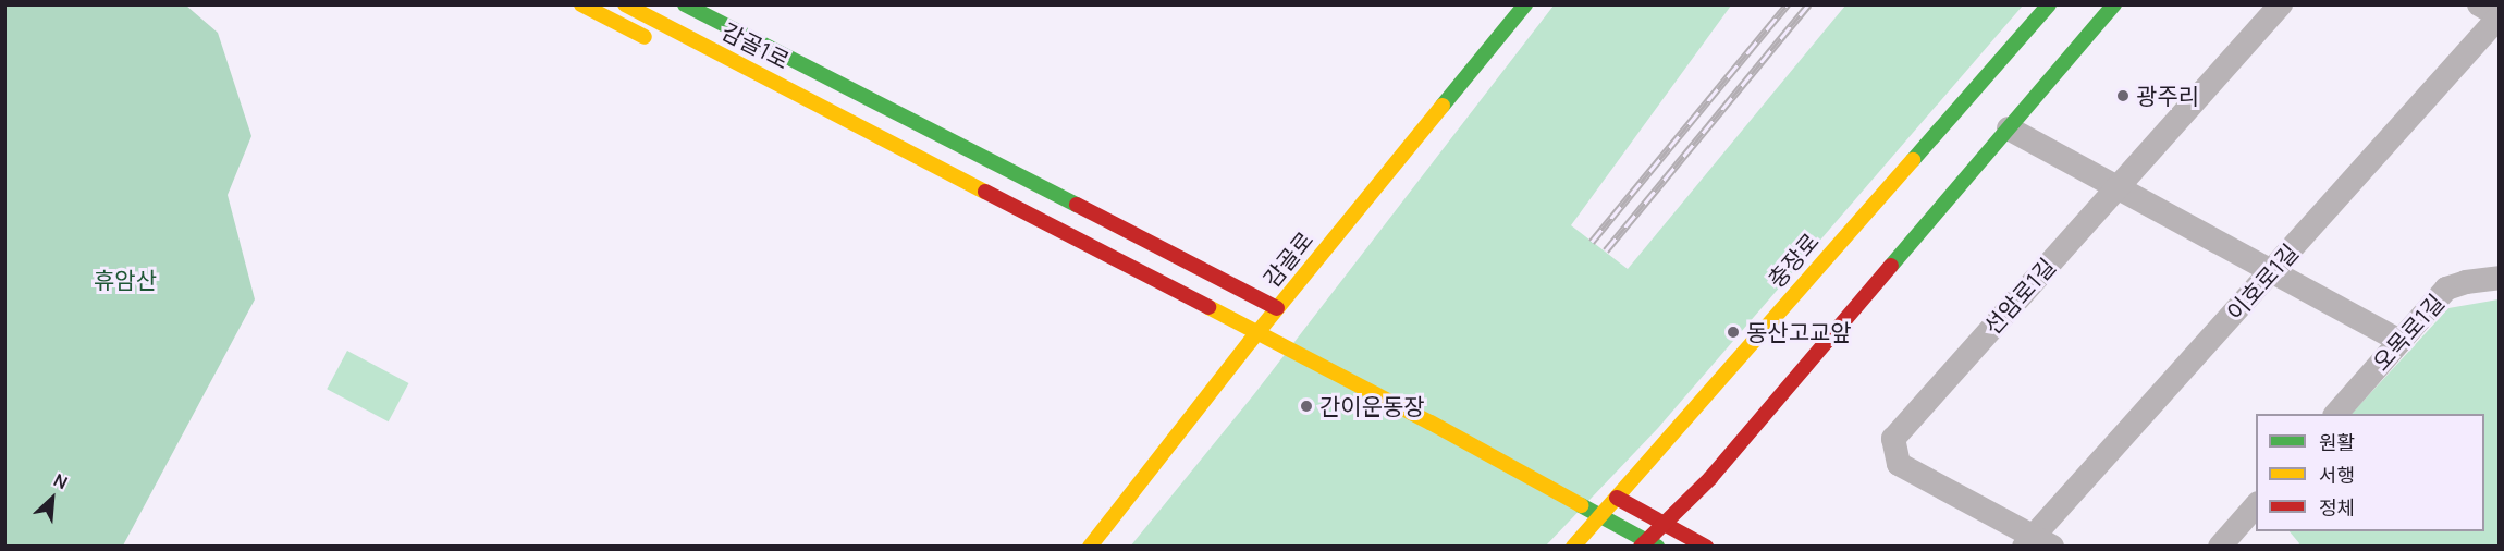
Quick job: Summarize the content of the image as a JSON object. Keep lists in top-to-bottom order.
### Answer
{
  "streets": {
    "street": [
      "감골1로",
      "감골로",
      "충장로",
      "이호로1길",
      "선암로1길",
      "오목로1길"
    ]
  },
  "crossings": [
    ["이호로1길", "선암로1길"]
  ],
  "parks": ["휴암산"],
  "places": ["광주리", "동산고교앞", "간이운동장"],
  "legend": ["원활", "서행", "정체"],
  "north": "top right"
}
